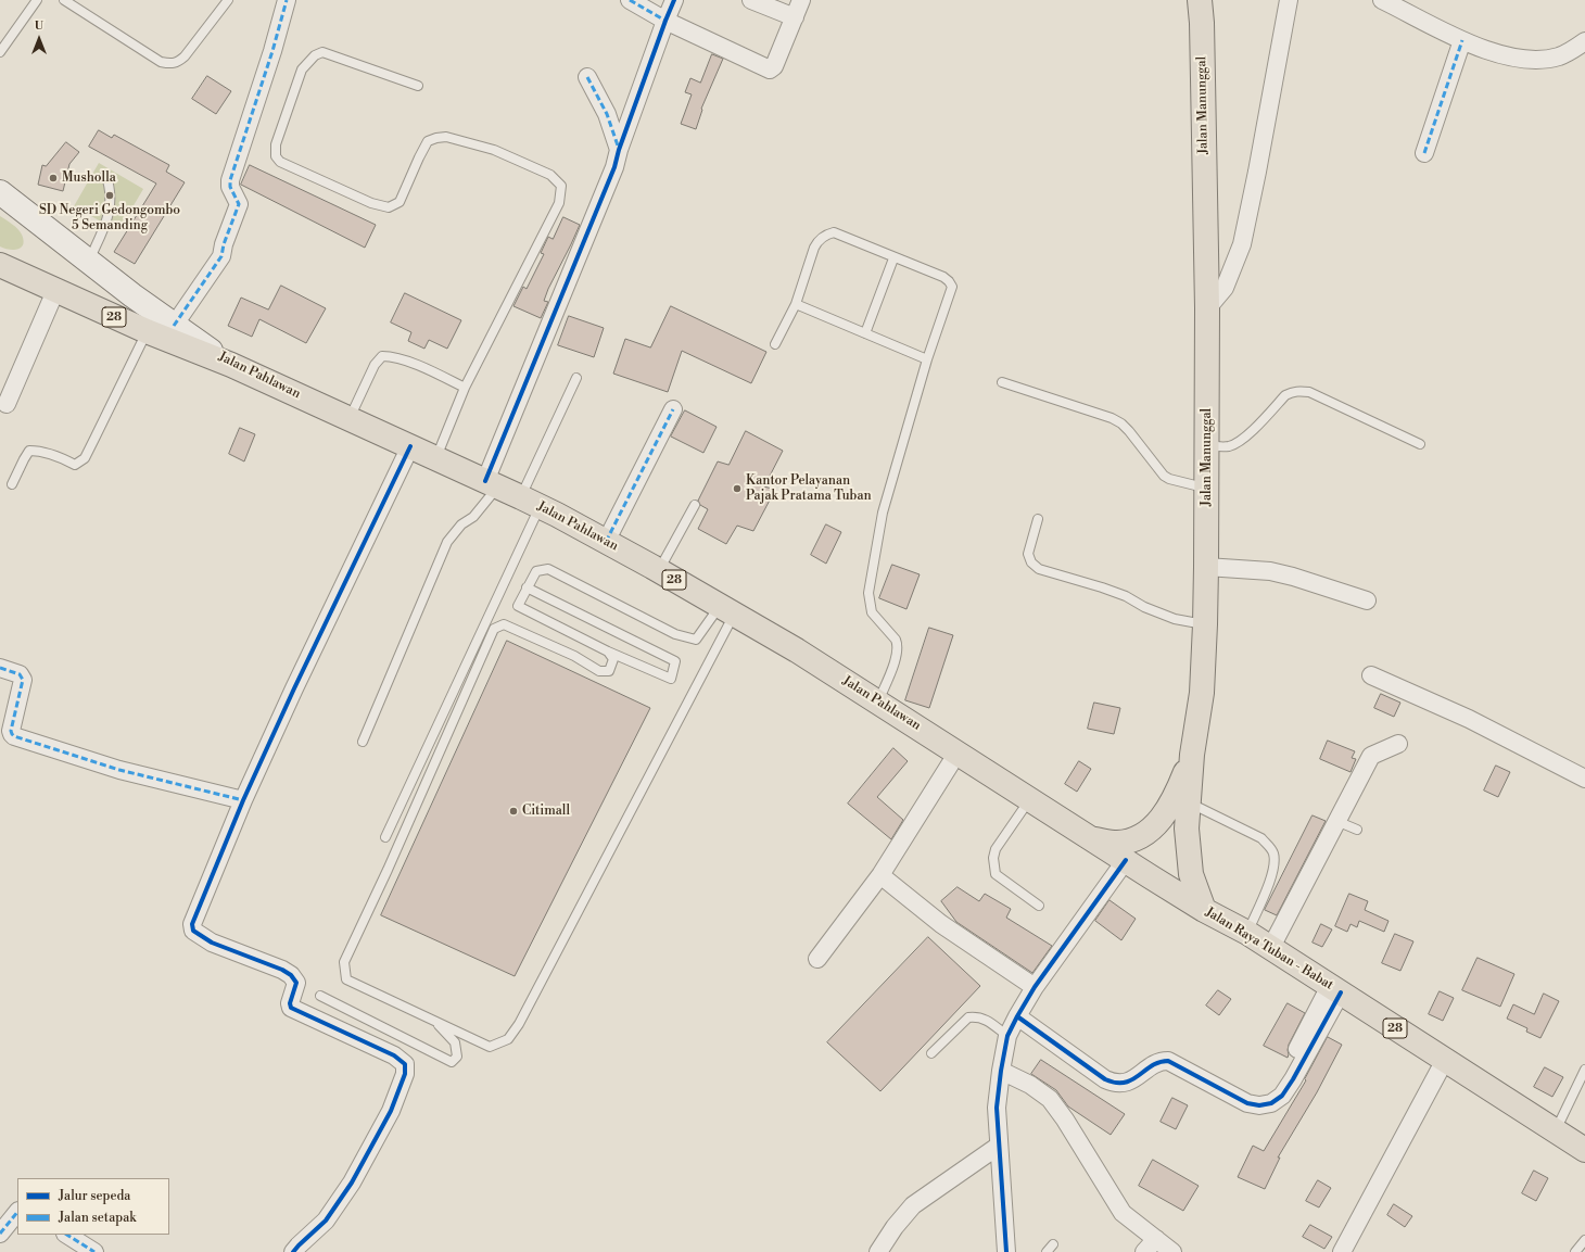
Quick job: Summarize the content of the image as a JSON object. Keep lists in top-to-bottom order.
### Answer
{
  "streets": {
    "highway": [
      "Jalan Manunggal",
      "28",
      "Jalan Pahlawan",
      "Jalan Raya Tuban - Babat"
    ]
  },
  "crossings": [
    ["Jalan Manunggal", "Jalan Raya Tuban - Babat"],
    ["28", "Jalan Pahlawan"],
    ["Jalan Pahlawan", "Jalan Raya Tuban - Babat"]
  ],
  "places": [
    "Musholla",
    "SD Negeri Gedongombo 5 Semanding",
    "Kantor Pelayanan Pajak Pratama Tuban",
    "Citimall"
  ],
  "legend": ["Jalur sepeda", "Jalan setapak"],
  "north": "top"
}
